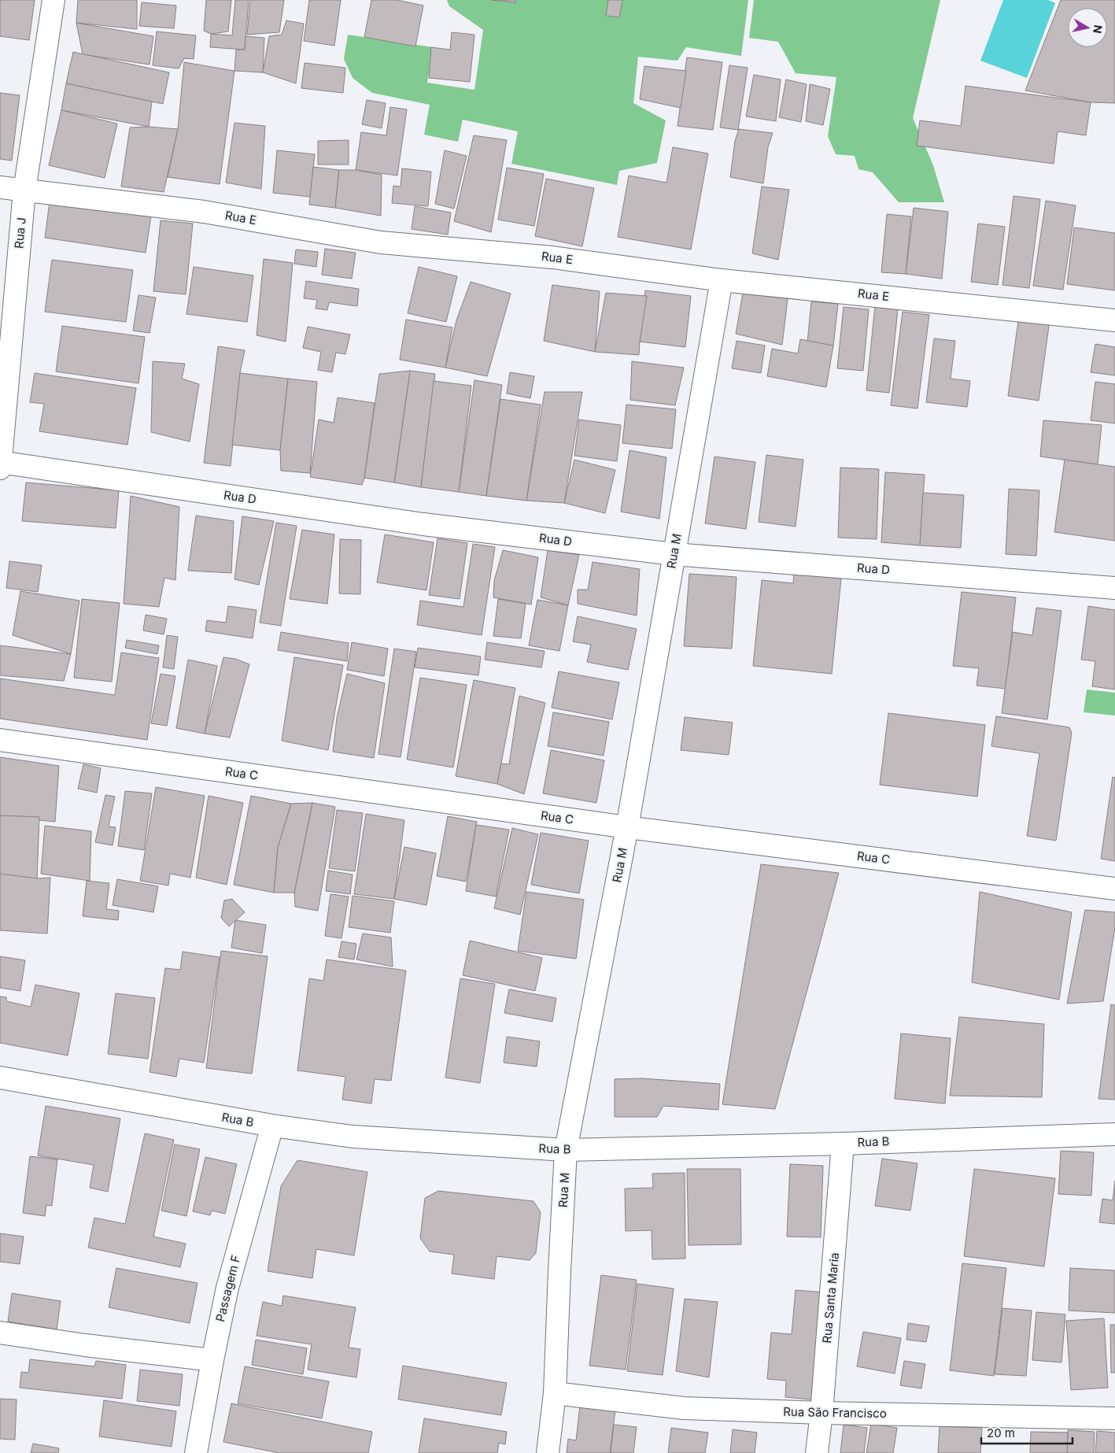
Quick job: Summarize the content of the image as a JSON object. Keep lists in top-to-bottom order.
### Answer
{
  "streets": {
    "street": [
      "Rua E",
      "Rua J",
      "Rua D",
      "Rua M",
      "Rua C",
      "Rua B",
      "Passagem F",
      "Rua Santa Maria",
      "Rua São Francisco"
    ]
  },
  "crossings": [
    ["Rua E", "Rua J"],
    ["Rua E", "Rua M"],
    ["Rua J", "Rua D"],
    ["Rua D", "Rua M"],
    ["Rua M", "Rua C"],
    ["Rua M", "Rua B"],
    ["Rua M", "Rua São Francisco"],
    ["Rua B", "Passagem F"],
    ["Rua B", "Rua Santa Maria"],
    ["Rua Santa Maria", "Rua São Francisco"]
  ],
  "scale_bar": "20 m",
  "north": "right"
}
